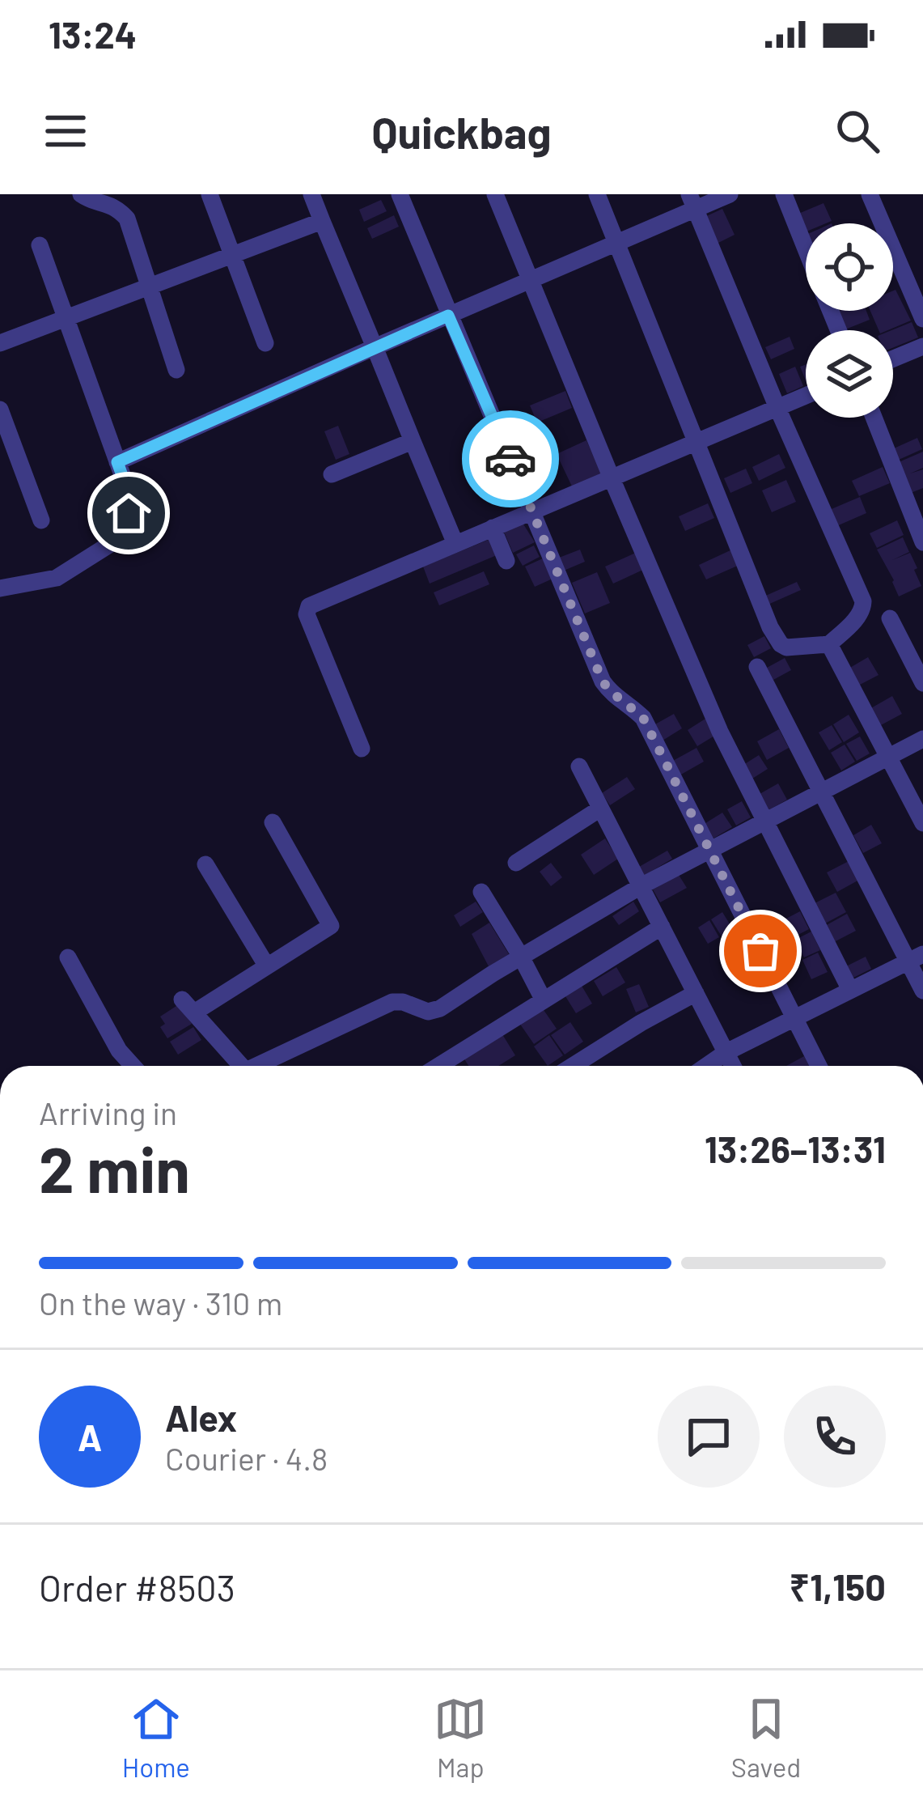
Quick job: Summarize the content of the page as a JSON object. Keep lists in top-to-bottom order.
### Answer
{
  "page": {
    "status": "13:24",
    "header": "Quickbag",
    "heading": ["2 min", "Arriving in", "13:26–13:31"],
    "panel": [
      "Alex",
      "Courier · 4.8",
      "Order #8503",
      "₹1,150"
    ],
    "bar": "On the way · 310 m",
    "round": "A",
    "tabs": ["Home", "Map", "Saved"]
  }
}
